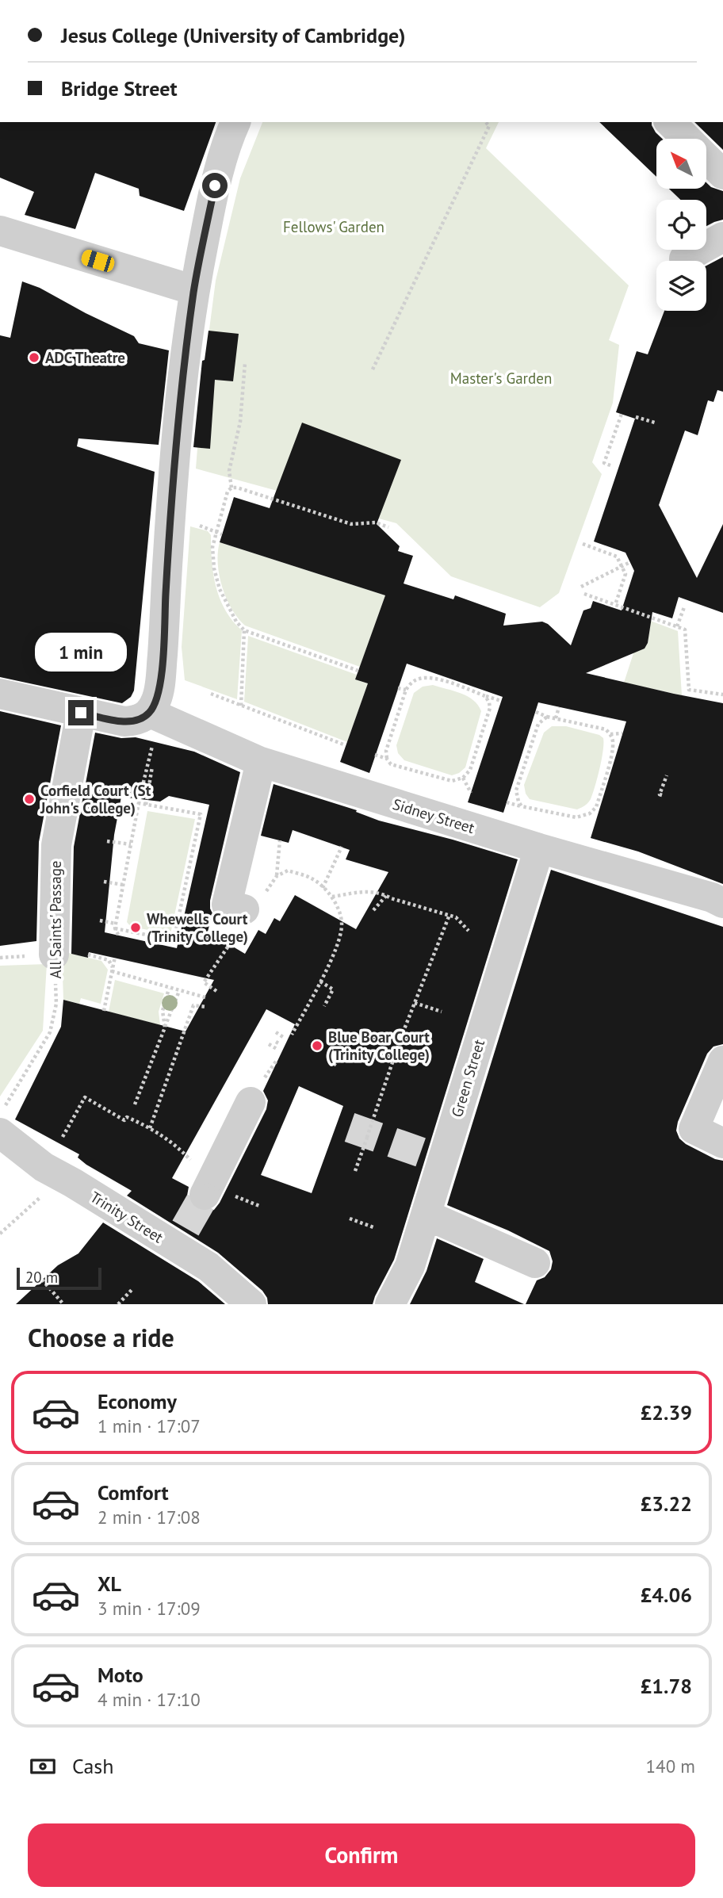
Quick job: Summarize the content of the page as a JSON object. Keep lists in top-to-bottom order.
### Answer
{
  "streets": {
    "street": [
      "Sidney Street",
      "All Saints' Passage",
      "Green Street",
      "Trinity Street"
    ]
  },
  "crossings": [
    ["Sidney Street", "Green Street"]
  ],
  "parks": ["Fellows' Garden", "Master's Garden"],
  "places": [
    "ADC Theatre",
    "Corfield Court (St John's College)",
    "Whewells Court (Trinity College)",
    "Blue Boar Court (Trinity College)"
  ],
  "scale_bar": "20 m",
  "north": "top left",
  "page": {
    "banner": ["Jesus College (University of Cambridge)", "Bridge Street"],
    "bubble": "1 min",
    "scale": "20 m",
    "heading": "Choose a ride",
    "list": [
      {
        "name": "Economy",
        "note": "1 min · 17:07",
        "value": "£2.39"
      },
      {
        "name": "Comfort",
        "note": "2 min · 17:08",
        "value": "£3.22"
      },
      {
        "name": "XL",
        "note": "3 min · 17:09",
        "value": "£4.06"
      },
      {
        "name": "Moto",
        "note": "4 min · 17:10",
        "value": "£1.78"
      }
    ],
    "pay": ["Cash", "140 m"],
    "buttons": "Confirm"
  }
}
